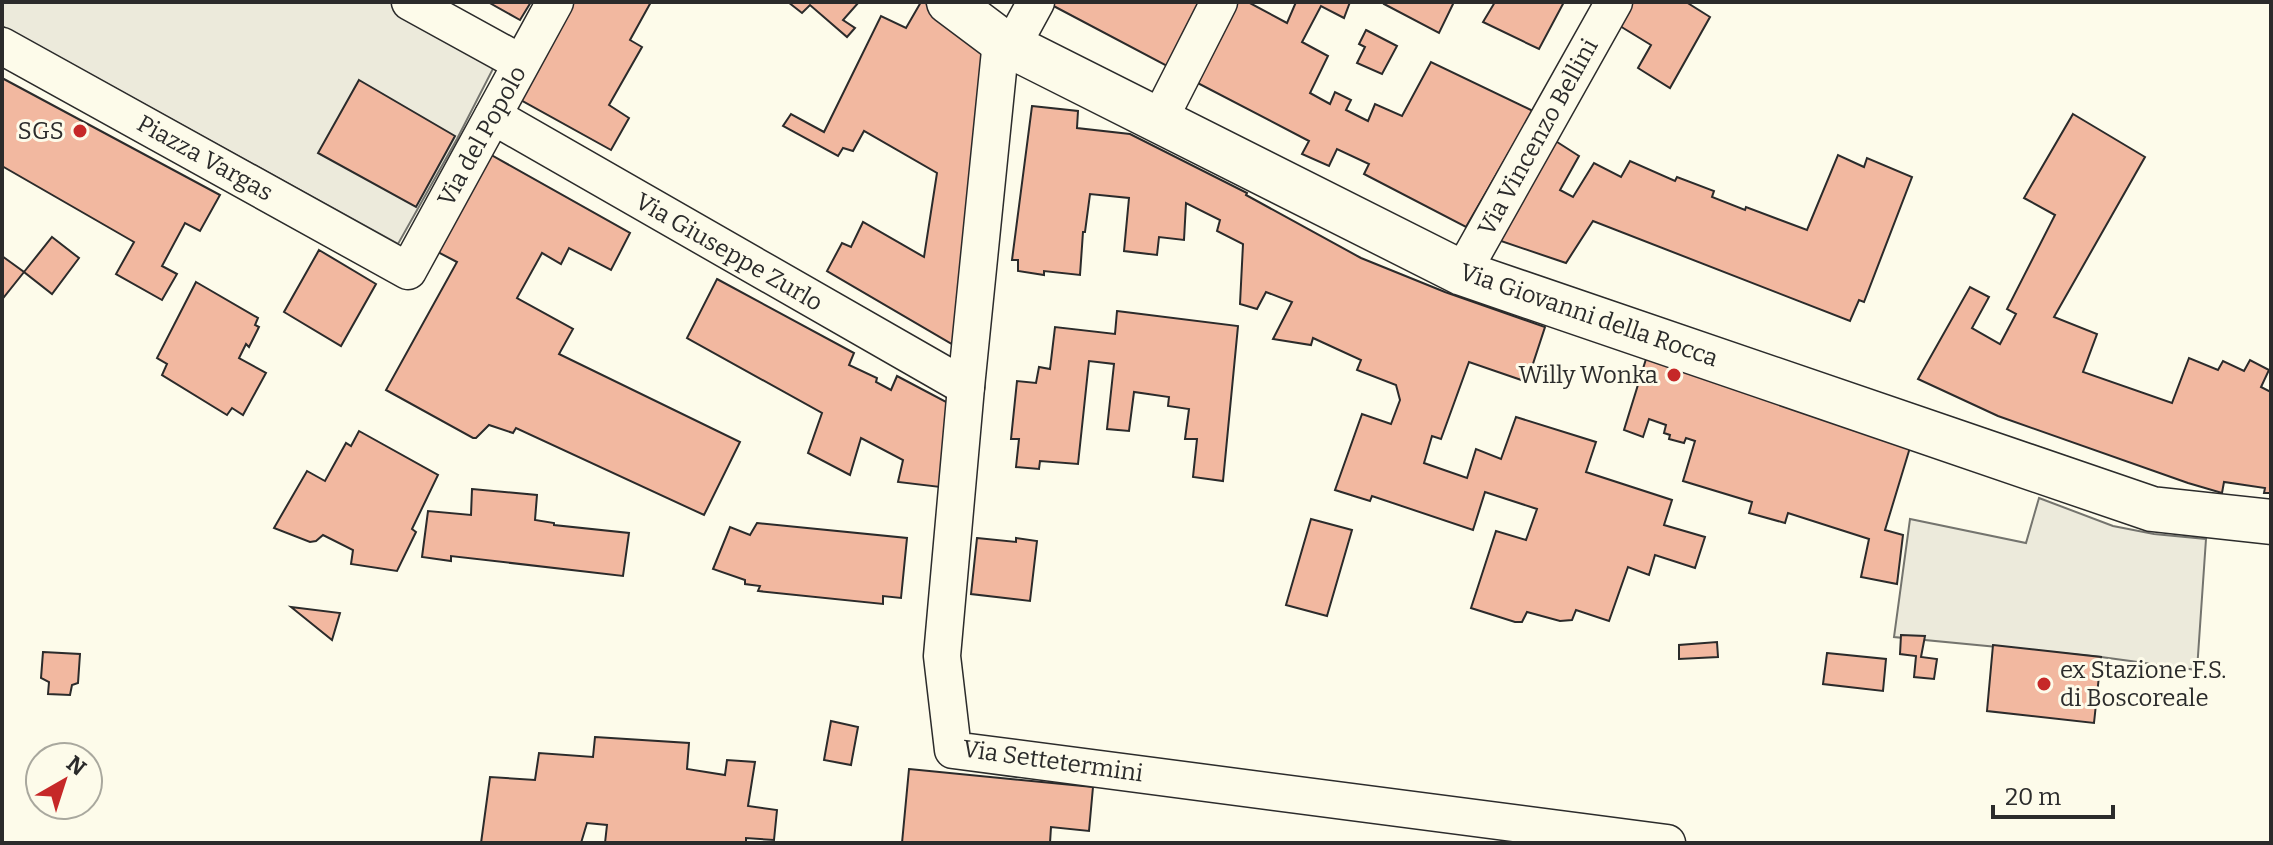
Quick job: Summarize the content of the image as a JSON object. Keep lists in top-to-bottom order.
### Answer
{
  "streets": {
    "street": [
      "Via del Popolo",
      "Via Vincenzo Bellini",
      "Piazza Vargas",
      "Via Giuseppe Zurlo",
      "Via Giovanni della Rocca",
      "Via Settetermini"
    ]
  },
  "crossings": [
    ["Via del Popolo", "Piazza Vargas"],
    ["Via del Popolo", "Via Giuseppe Zurlo"],
    ["Via Vincenzo Bellini", "Via Giovanni della Rocca"],
    ["Via Giuseppe Zurlo", "Via Settetermini"],
    ["Via Giovanni della Rocca", "Via Settetermini"]
  ],
  "places": ["SGS", "Willy Wonka", "ex Stazione F.S. di Boscoreale"],
  "scale_bar": "20 m",
  "north": "top right"
}
